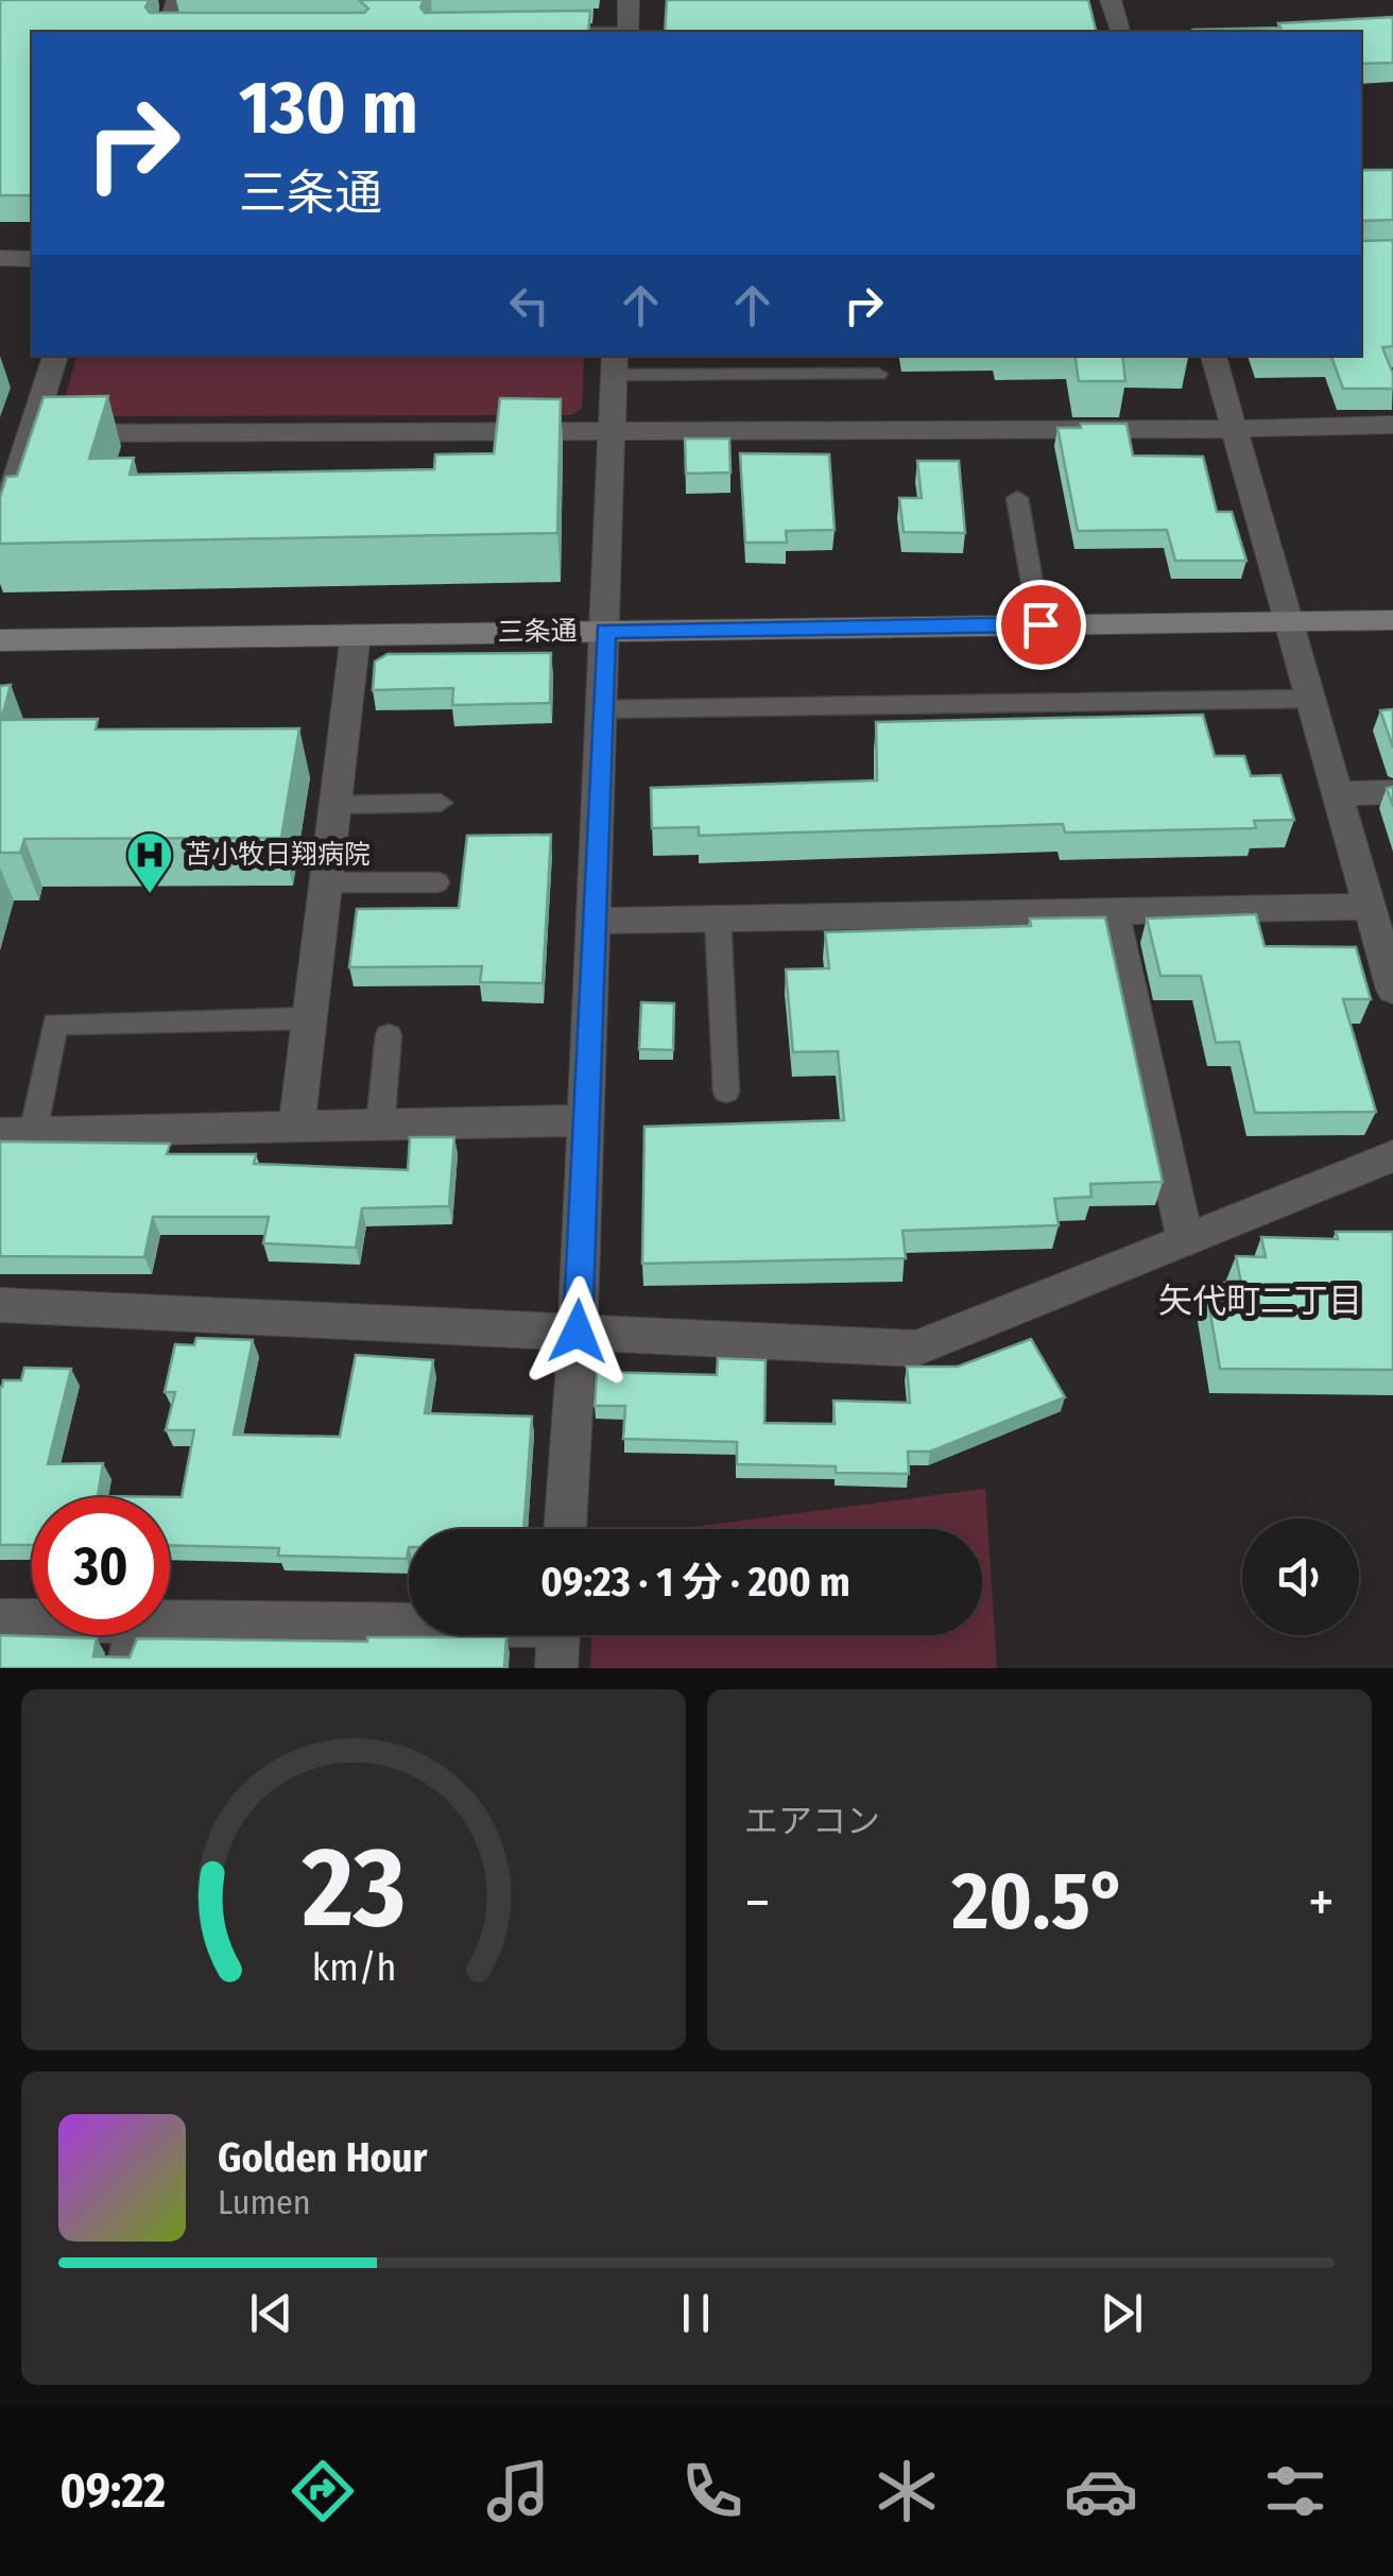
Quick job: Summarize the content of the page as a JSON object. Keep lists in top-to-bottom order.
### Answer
{
  "streets": {
    "street": ["三条通"]
  },
  "districts": ["矢代町二丁目"],
  "places": {
    "hospital": ["苫小牧日翔病院"]
  },
  "page": {
    "turn": ["130 m", "三条通"],
    "limit": "30",
    "trip": "09:23 · 1 分 · 200 m",
    "tile": "エアコン",
    "heat": ["−", "20.5°", "+"],
    "song": ["Golden Hour", "Lumen"],
    "tabs": "09:22",
    "gauge": ["23", "km/h"]
  }
}
